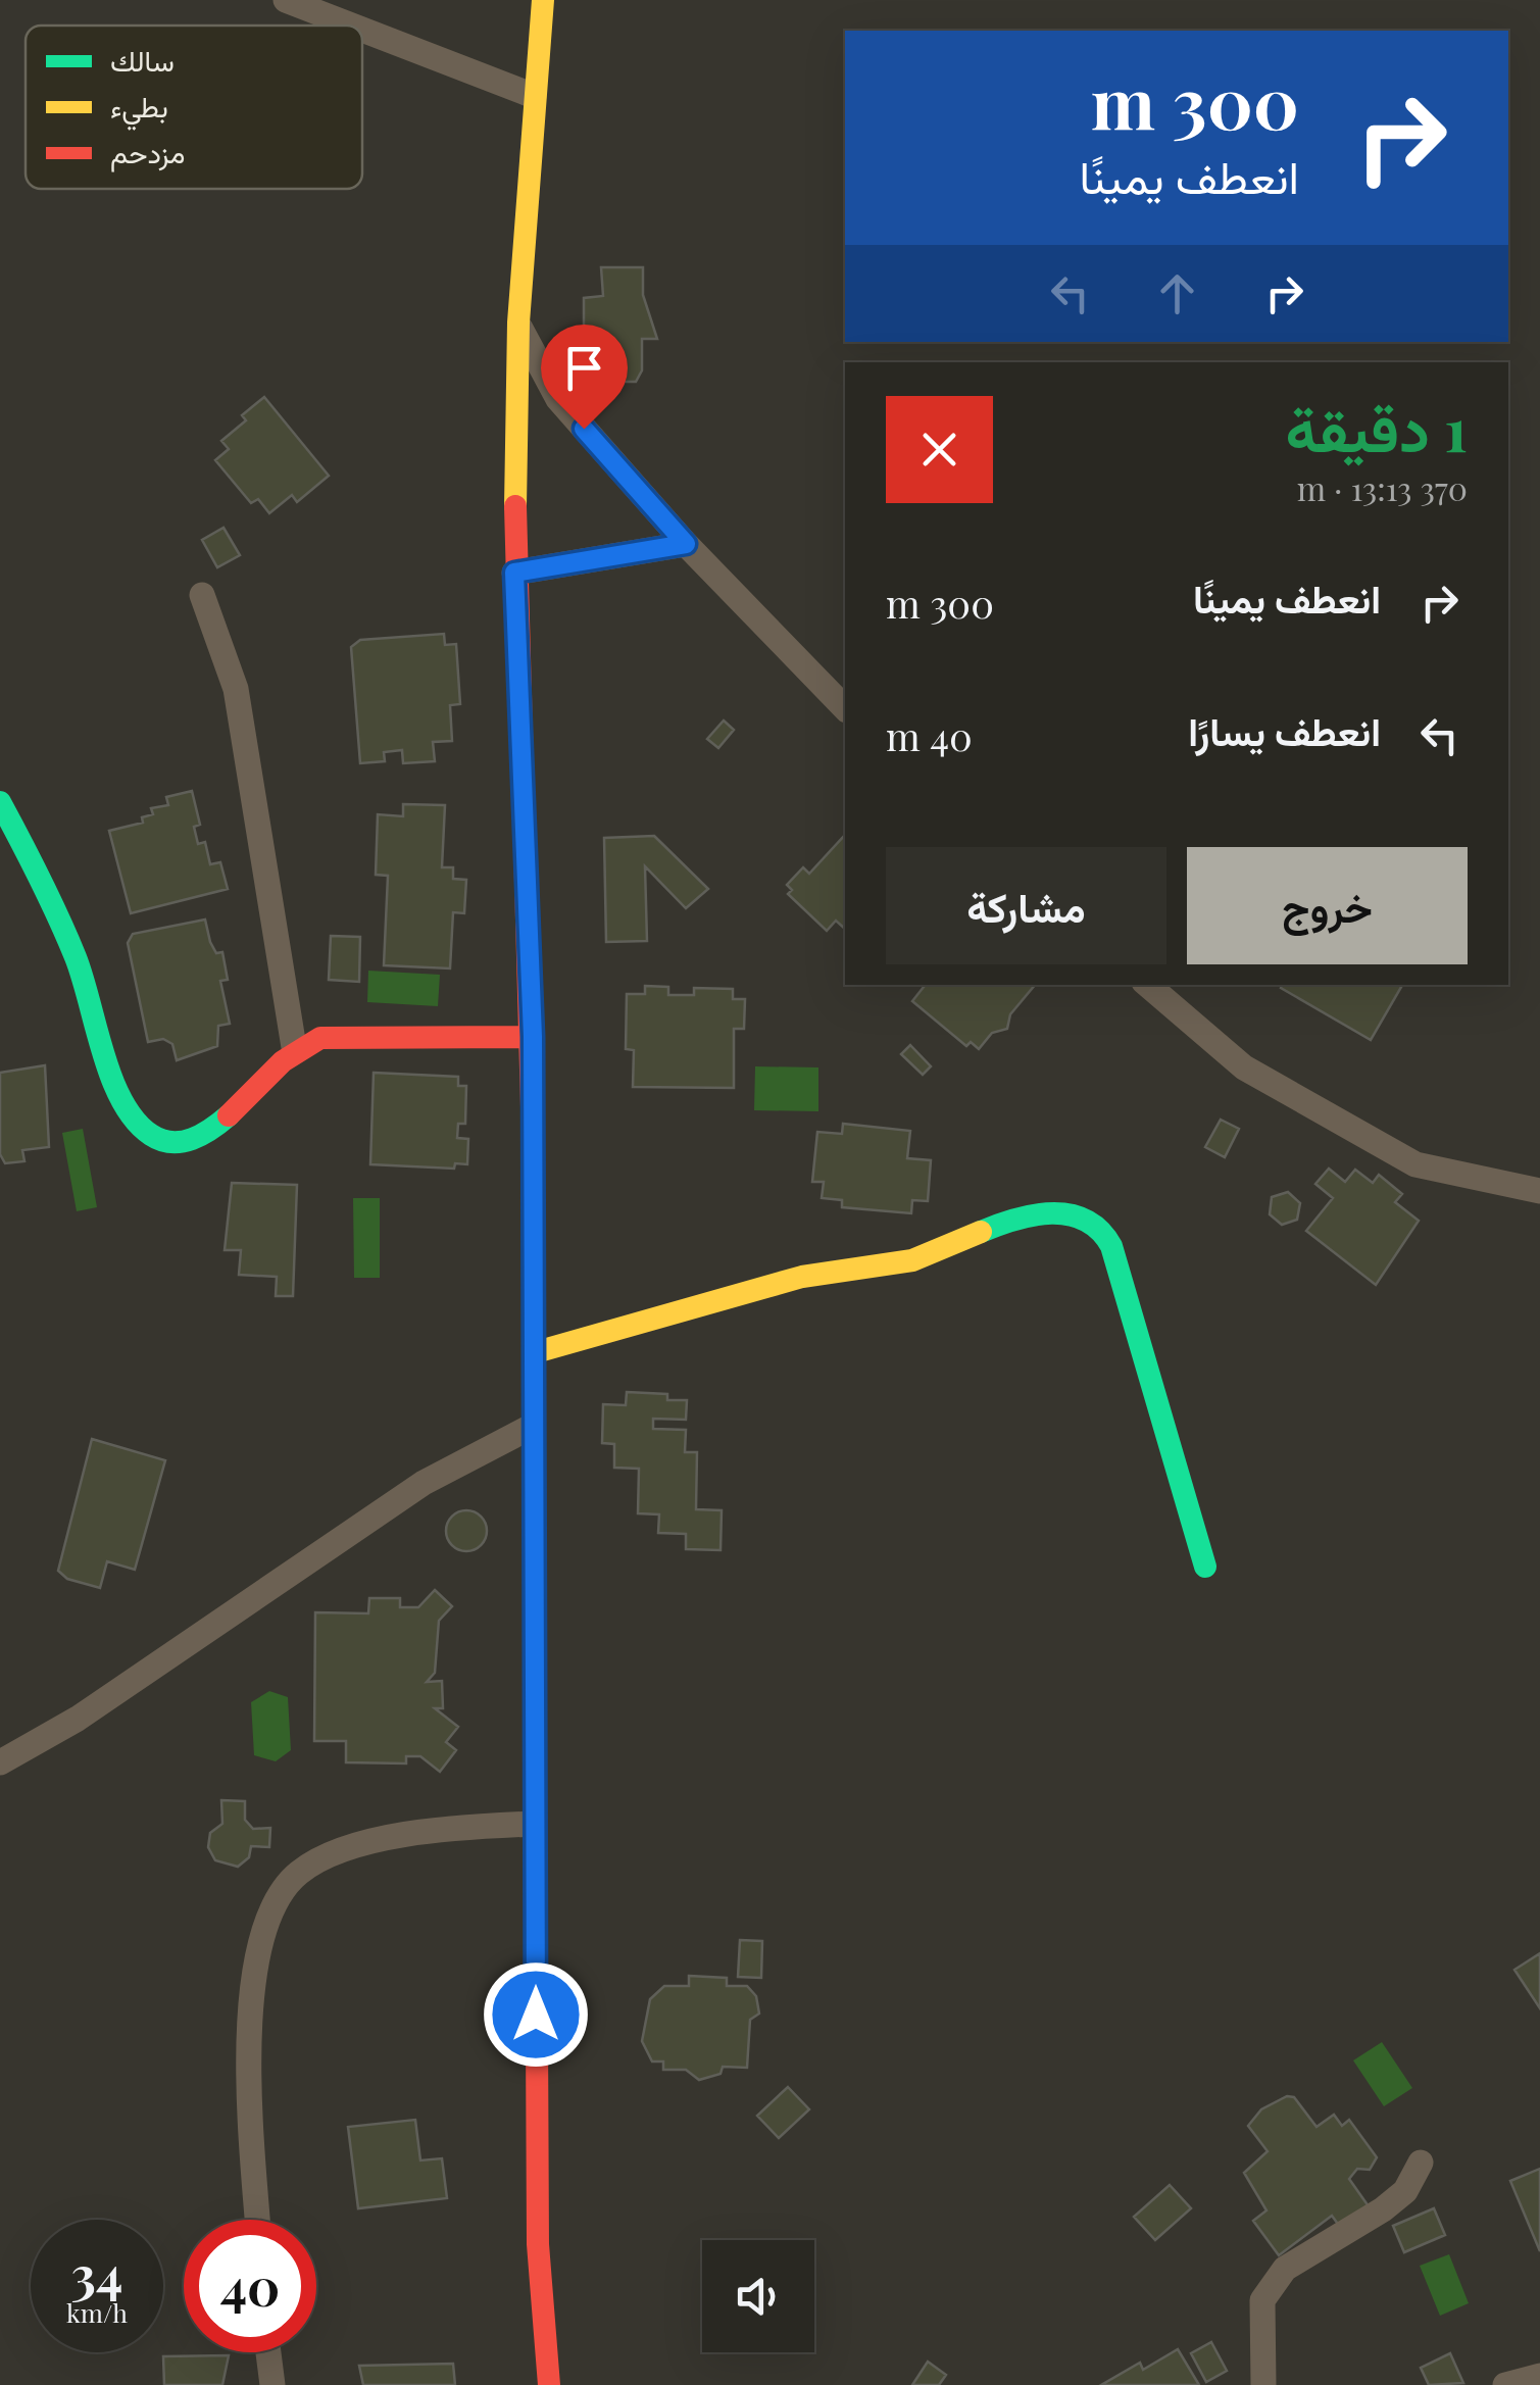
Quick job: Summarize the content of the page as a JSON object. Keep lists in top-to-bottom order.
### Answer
{
  "legend": ["سالك", "بطيء", "مزدحم"],
  "page": {
    "turn": ["300 m", "انعطف يمينًا"],
    "heading": ["1 دقيقة", "370 m · 13:13"],
    "list": [
      {
        "name": "انعطف يمينًا",
        "value": "300 m"
      },
      {
        "name": "انعطف يسارًا",
        "value": "40 m"
      }
    ],
    "buttons": ["خروج", "مشاركة"],
    "speed": "34 km/h",
    "limit": "40"
  }
}
